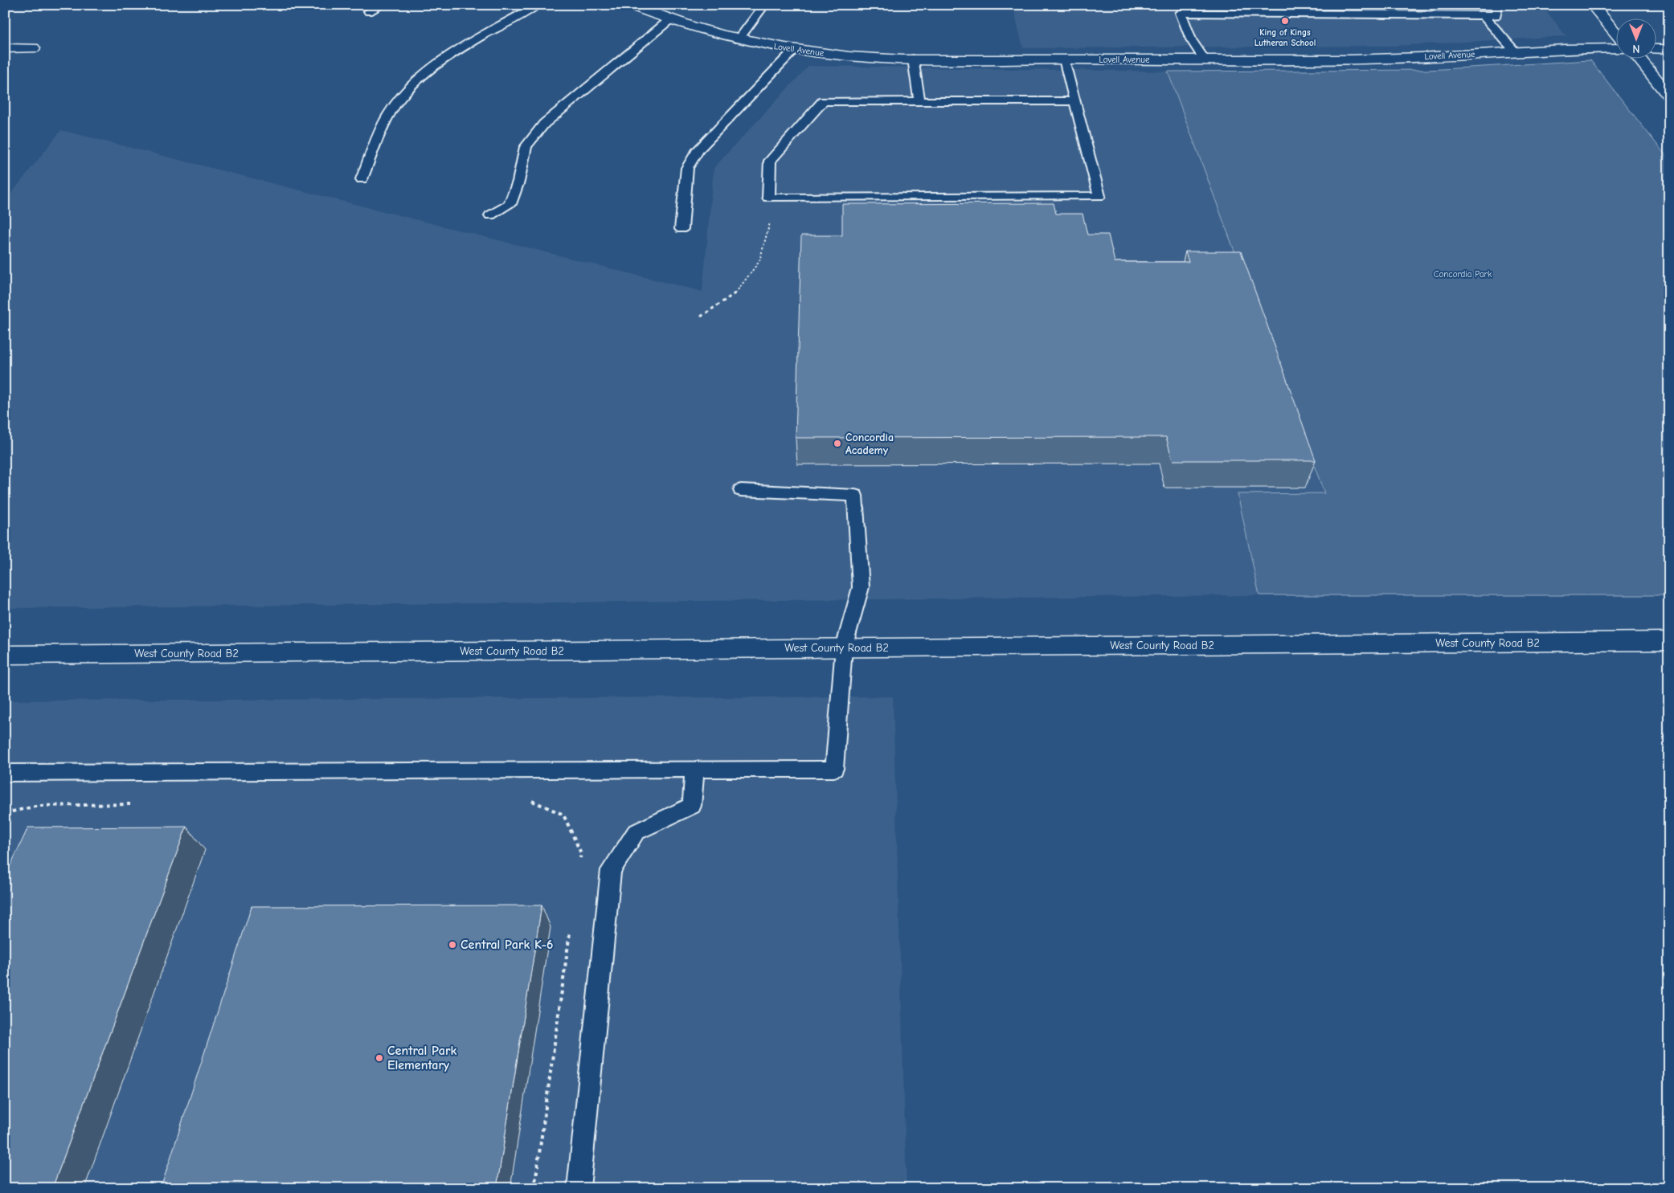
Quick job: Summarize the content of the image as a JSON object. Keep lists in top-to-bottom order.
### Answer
{
  "streets": {
    "street": ["Lovell Avenue", "West County Road B2"]
  },
  "parks": ["Concordia Park"],
  "places": [
    "King of Kings Lutheran School",
    "Concordia Academy",
    "Central Park K-6",
    "Central Park Elementary"
  ],
  "north": "bottom"
}
